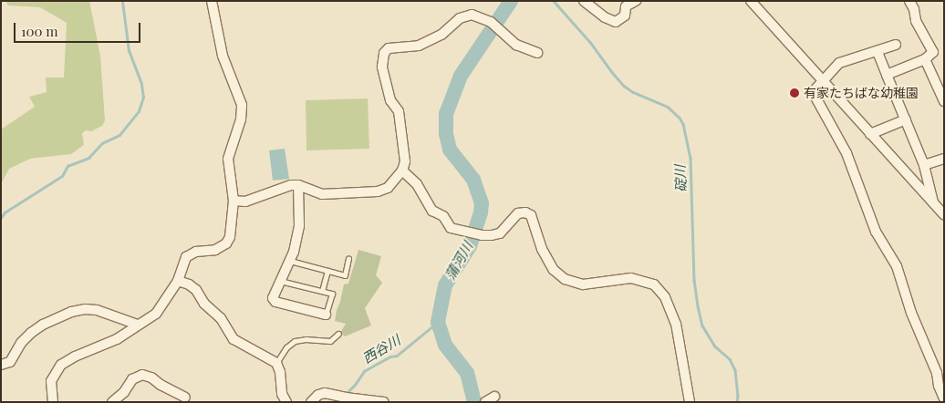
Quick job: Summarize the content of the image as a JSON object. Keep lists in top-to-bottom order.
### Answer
{
  "water": ["碇川", "蒲河川", "西谷川"],
  "places": ["有家たちばな幼稚園"],
  "scale_bar": "100 m"
}
